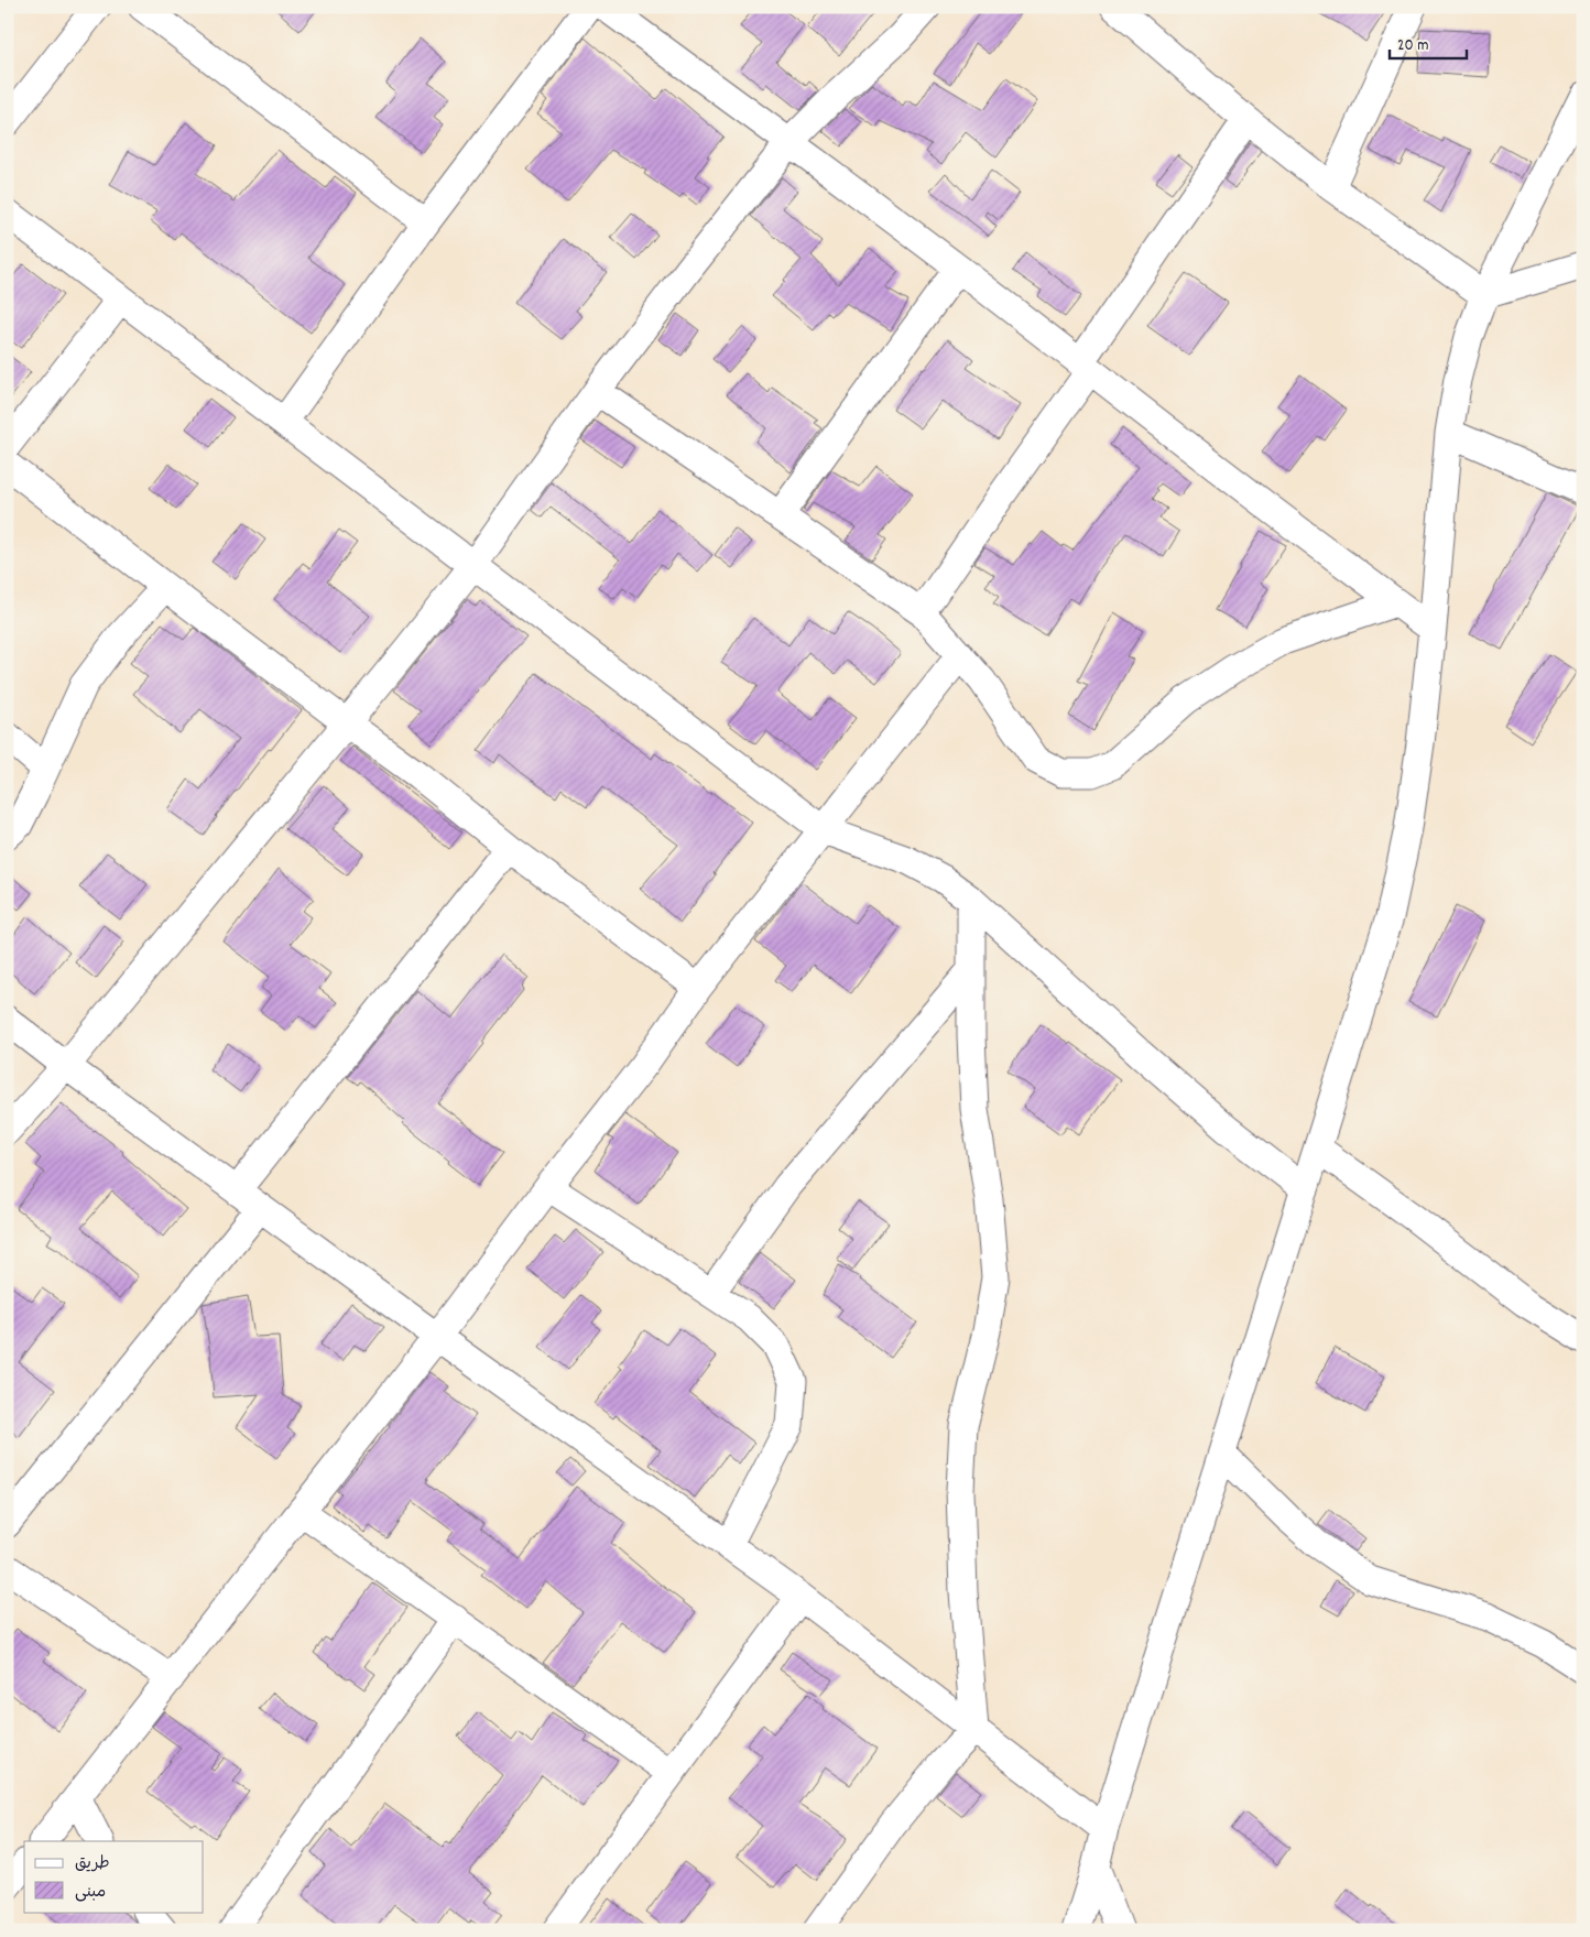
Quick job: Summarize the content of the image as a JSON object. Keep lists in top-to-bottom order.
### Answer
{
  "legend": ["طريق", "مبنى"],
  "scale_bar": "20 m"
}
